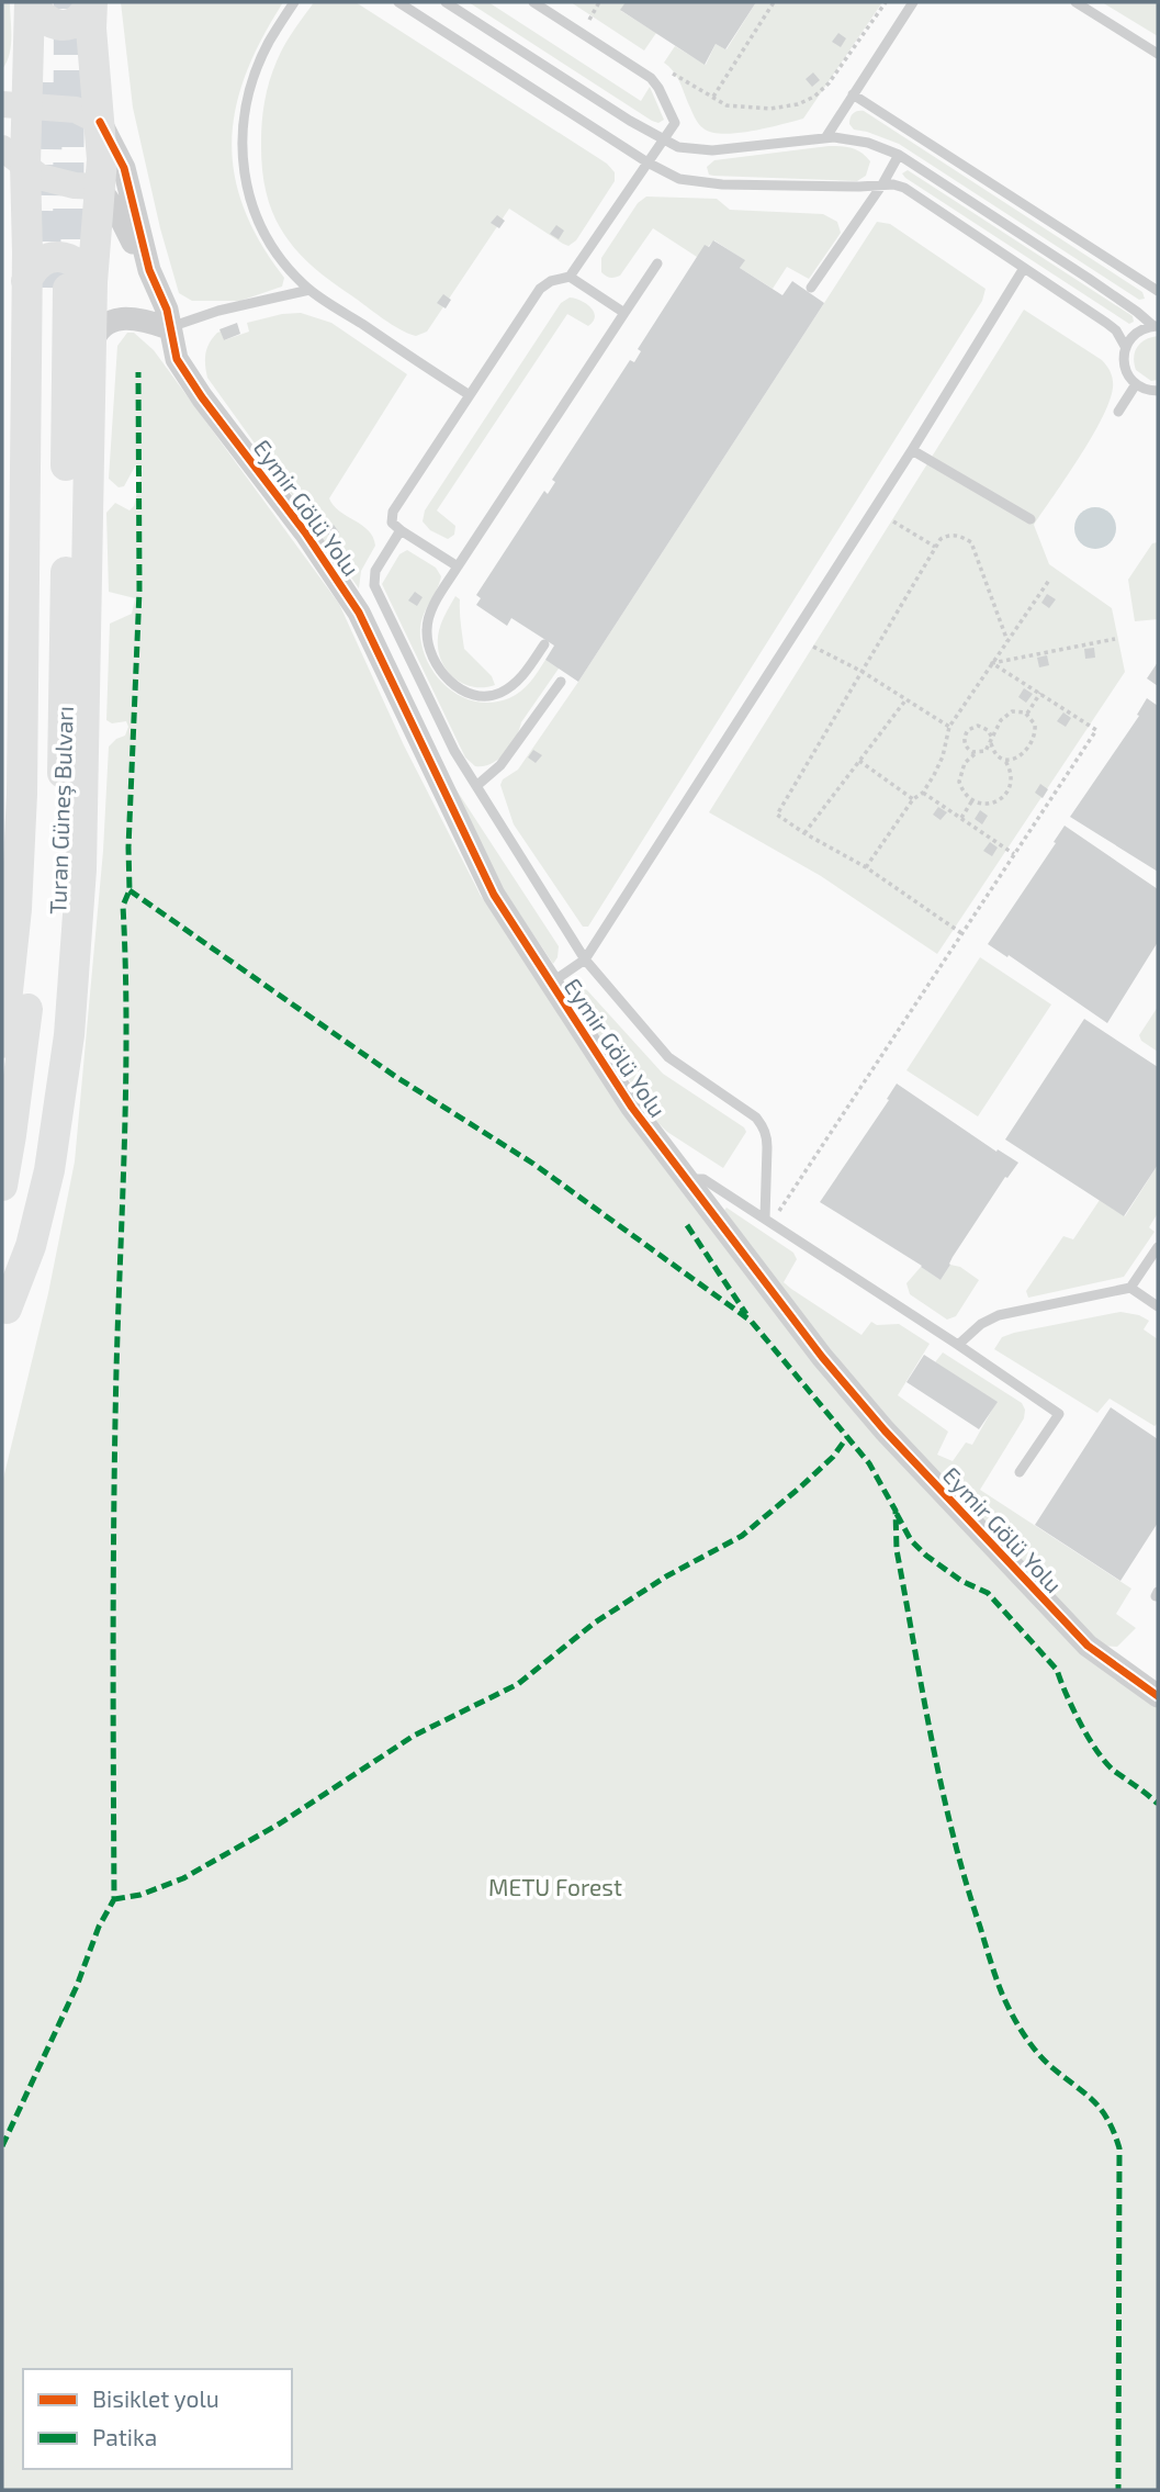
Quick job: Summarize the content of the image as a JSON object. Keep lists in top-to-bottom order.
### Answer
{
  "streets": {
    "main road": ["Turan Güneş Bulvarı"],
    "street": ["Eymir Gölü Yolu"]
  },
  "parks": ["METU Forest"],
  "legend": ["Bisiklet yolu", "Patika"]
}
